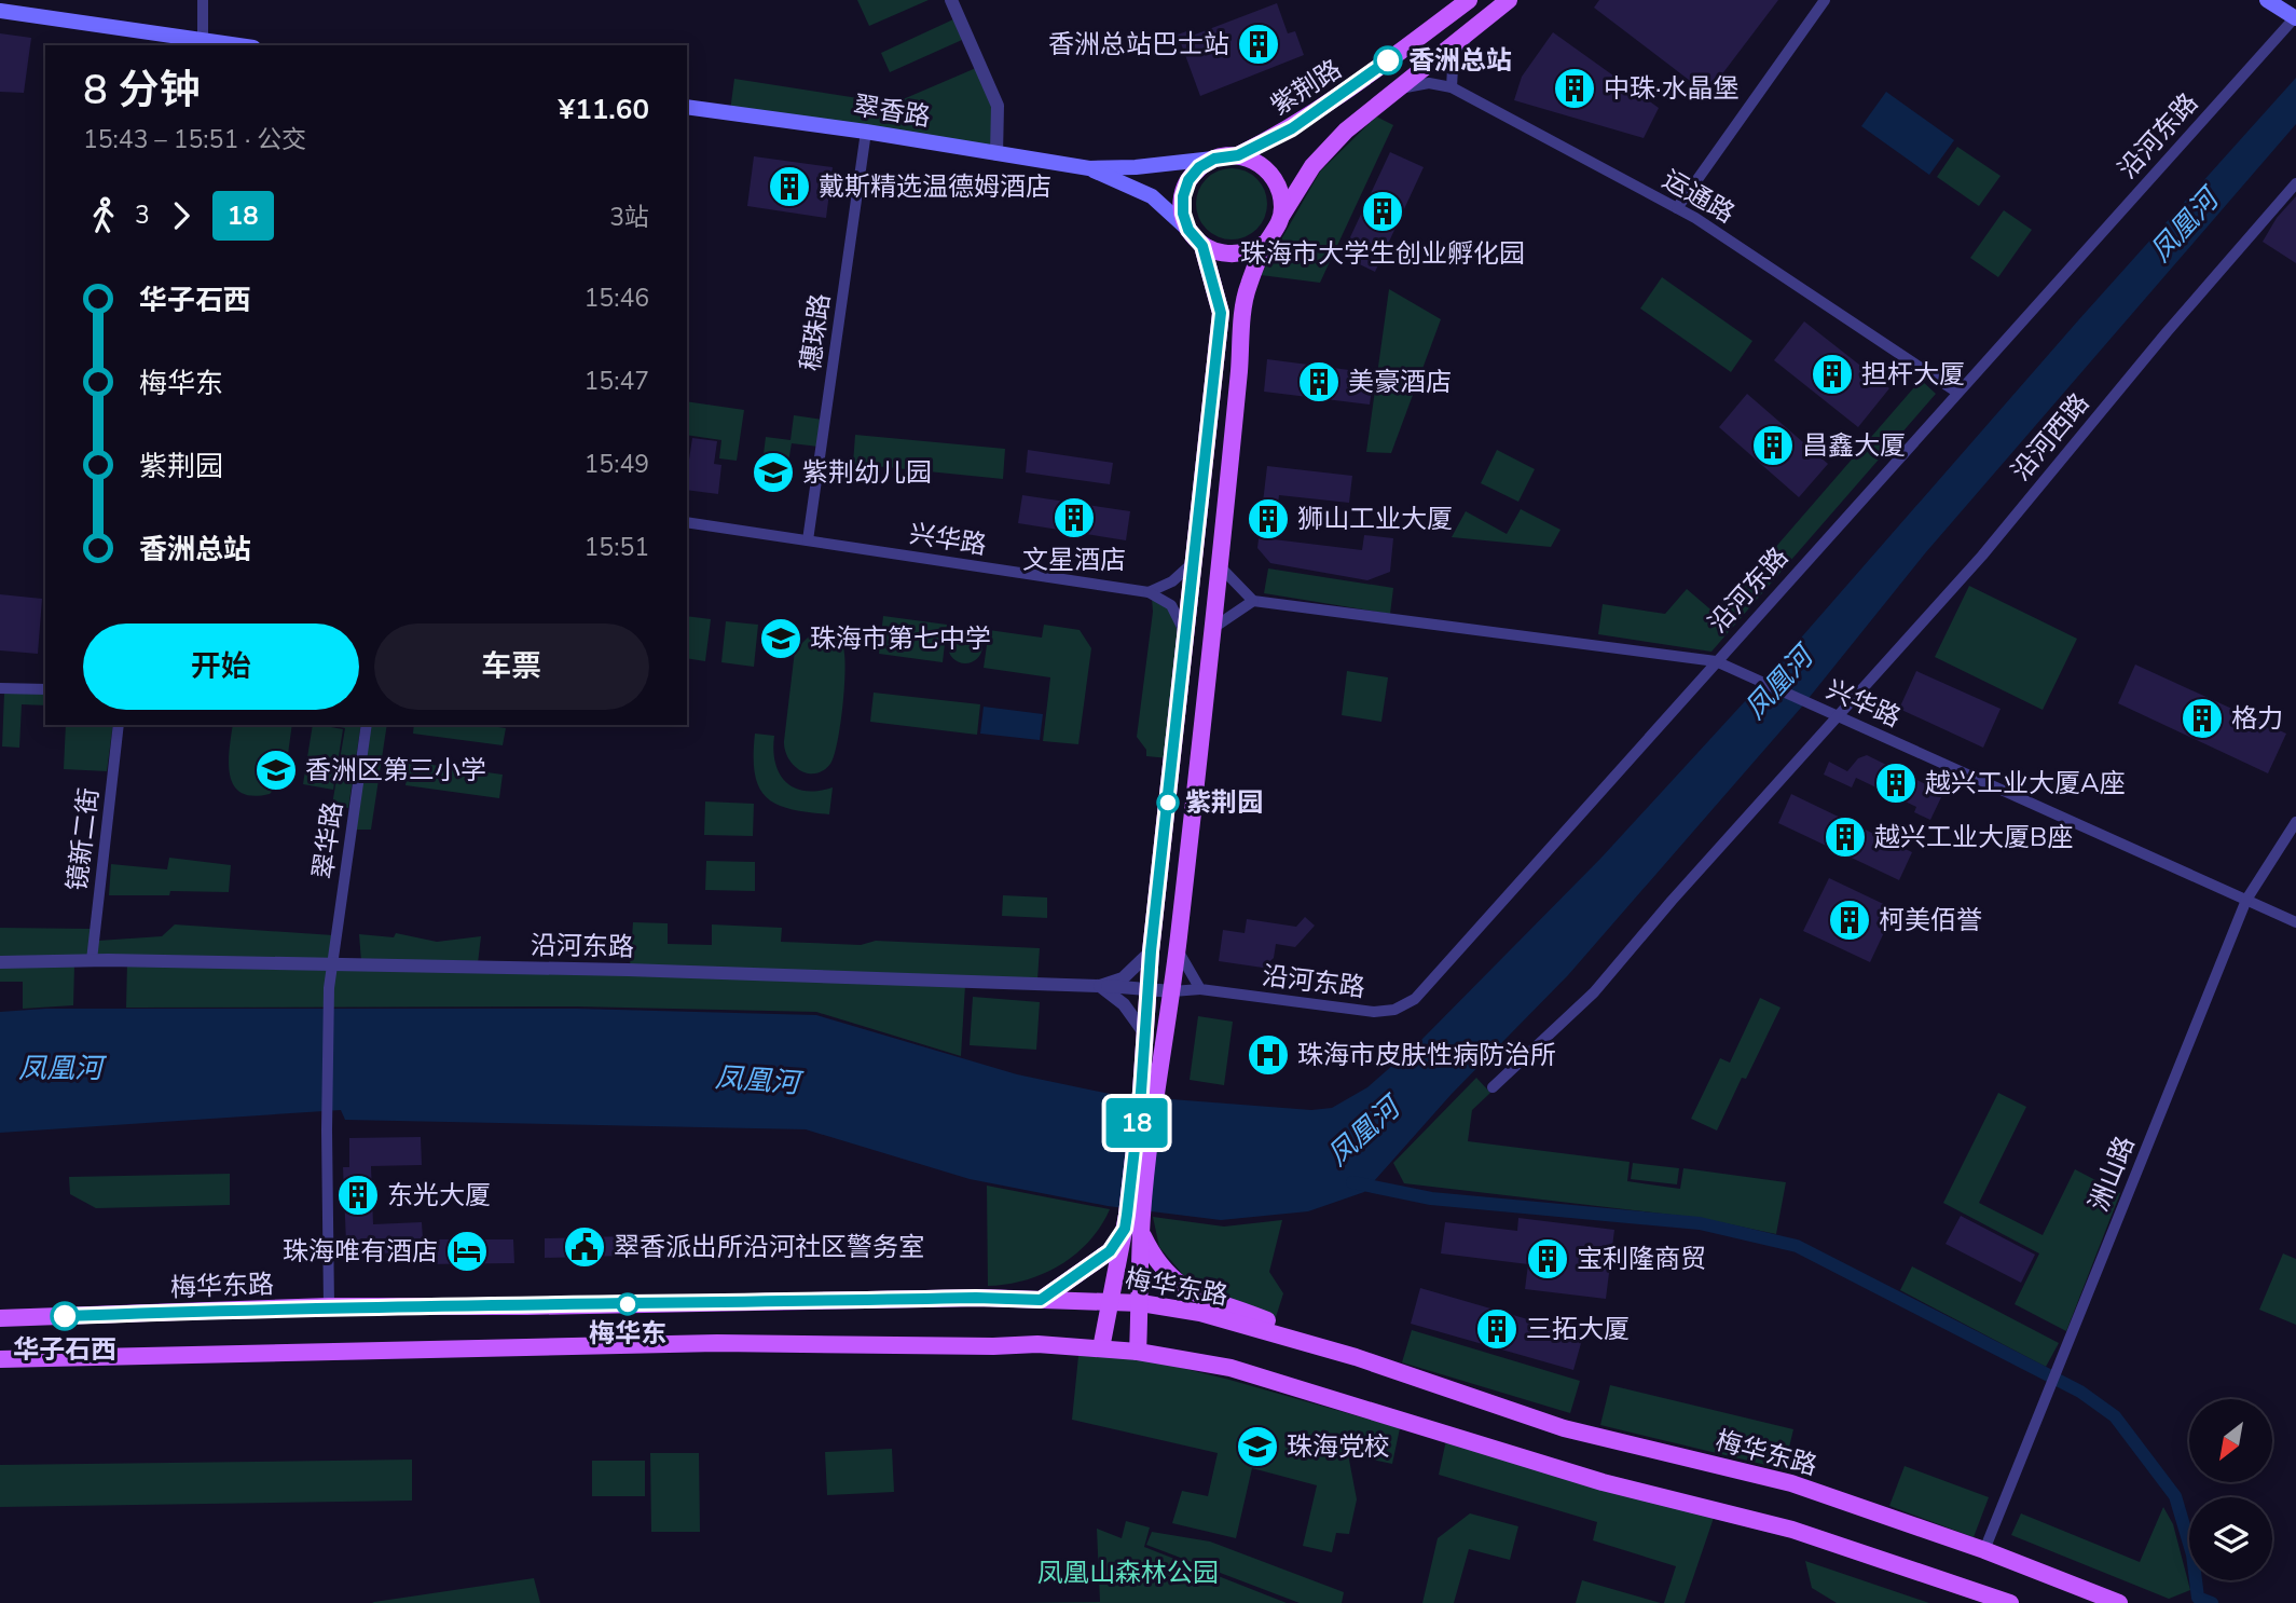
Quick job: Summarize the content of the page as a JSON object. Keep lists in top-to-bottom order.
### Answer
{
  "streets": {
    "main road": ["紫荆路", "翠香路", "梅华东路"],
    "street": [
      "沿河东路",
      "运通路",
      "穗珠路",
      "沿河西路",
      "兴华路",
      "镜新二街",
      "翠华路",
      "洲山路"
    ]
  },
  "crossings": [
    ["翠香路", "穗珠路"],
    ["沿河东路", "运通路"],
    ["沿河东路", "兴华路"],
    ["沿河东路", "镜新二街"],
    ["沿河东路", "翠华路"],
    ["穗珠路", "兴华路"],
    ["沿河西路", "兴华路"],
    ["兴华路", "洲山路"],
    ["翠华路", "梅华东路"],
    ["洲山路", "梅华东路"]
  ],
  "water": ["凤凰河"],
  "parks": ["凤凰山森林公园"],
  "places": {
    "building": [
      "香洲总站巴士站",
      "中珠·水晶堡",
      "戴斯精选温德姆酒店",
      "珠海市大学生创业孵化园",
      "担杆大厦",
      "美豪酒店",
      "昌鑫大厦",
      "文星酒店",
      "狮山工业大厦",
      "格力",
      "越兴工业大厦A座",
      "越兴工业大厦B座",
      "柯美佰誉",
      "东光大厦",
      "宝利隆商贸",
      "三拓大厦"
    ],
    "other": [
      "香洲总站",
      "紫荆园",
      "梅华东",
      "华子石西"
    ],
    "school or university": [
      "紫荆幼儿园",
      "珠海市第七中学",
      "香洲区第三小学",
      "珠海党校"
    ],
    "hospital": ["珠海市皮肤性病防治所"],
    "public building": ["翠香派出所沿河社区警务室"],
    "hotel": ["珠海唯有酒店"]
  },
  "lines": ["bus line 18"],
  "north": "bottom left",
  "page": {
    "on_map": "18",
    "heading": ["8 分钟", "15:43 – 15:51 · 公交", "¥11.60"],
    "legs": ["3", "18", "3站"],
    "list": [
      {
        "name": "华子石西",
        "value": "15:46"
      },
      {
        "name": "梅华东",
        "value": "15:47"
      },
      {
        "name": "紫荆园",
        "value": "15:49"
      },
      {
        "name": "香洲总站",
        "value": "15:51"
      }
    ],
    "buttons": ["开始", "车票"]
  }
}
